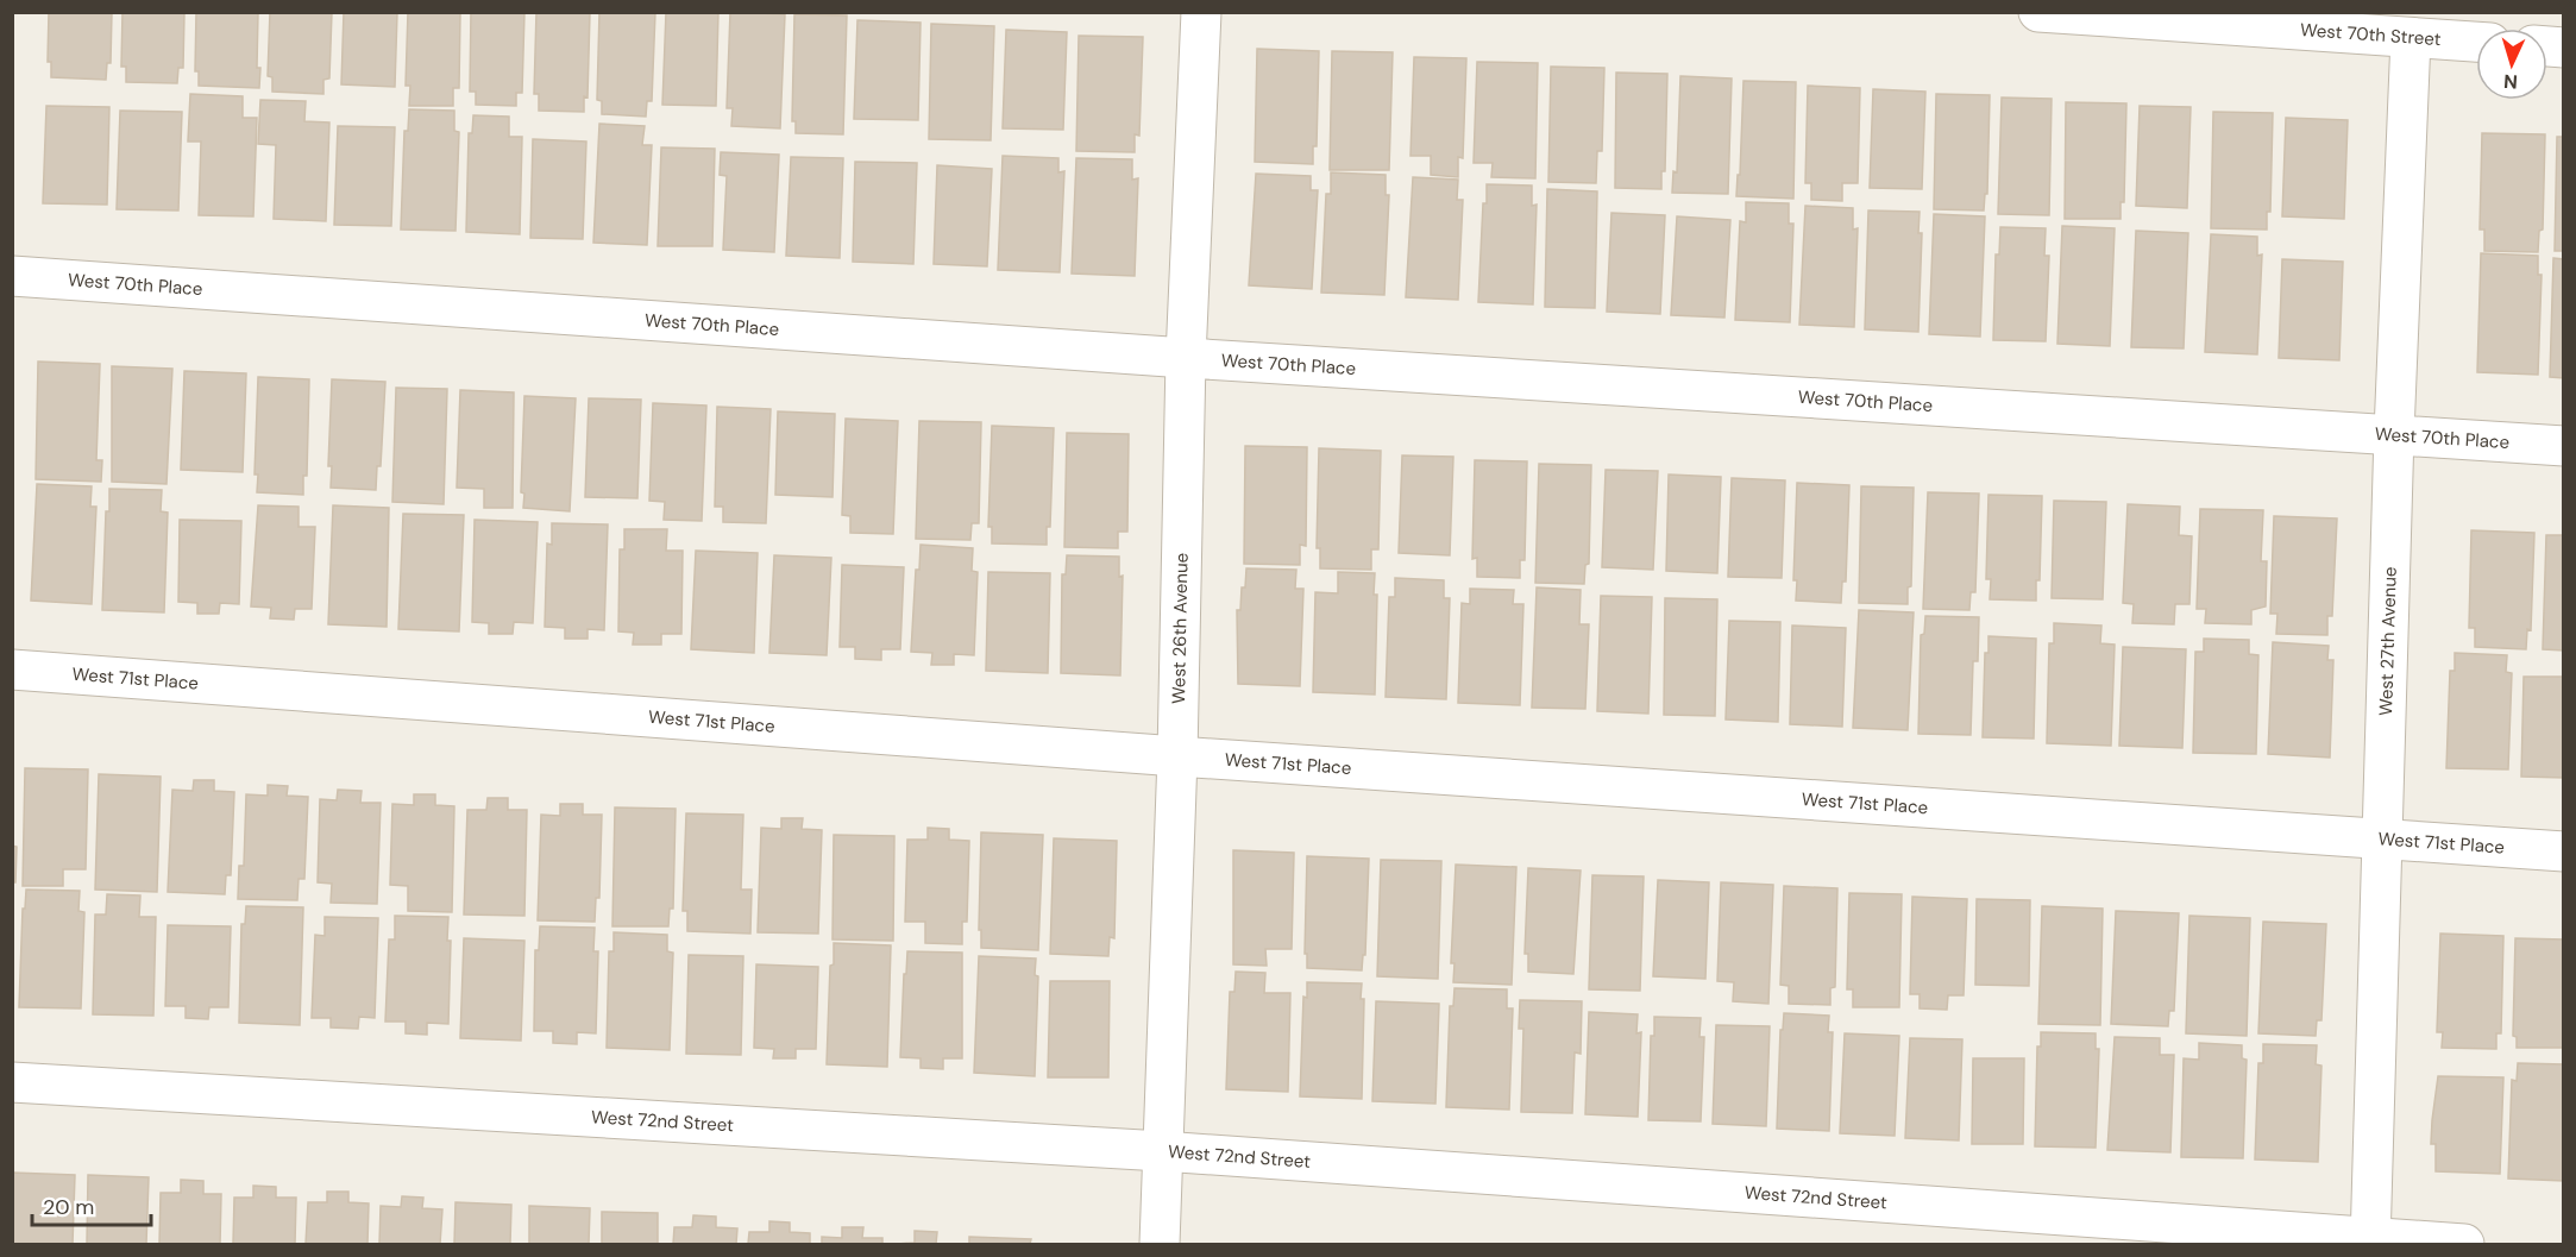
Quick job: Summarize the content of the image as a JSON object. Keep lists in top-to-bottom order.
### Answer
{
  "streets": {
    "street": [
      "West 70th Street",
      "West 70th Place",
      "West 26th Avenue",
      "West 27th Avenue",
      "West 71st Place",
      "West 72nd Street"
    ]
  },
  "crossings": [
    ["West 70th Street", "West 27th Avenue"],
    ["West 70th Place", "West 26th Avenue"],
    ["West 70th Place", "West 27th Avenue"],
    ["West 26th Avenue", "West 71st Place"],
    ["West 26th Avenue", "West 72nd Street"],
    ["West 27th Avenue", "West 71st Place"],
    ["West 27th Avenue", "West 72nd Street"]
  ],
  "scale_bar": "20 m",
  "north": "bottom"
}
